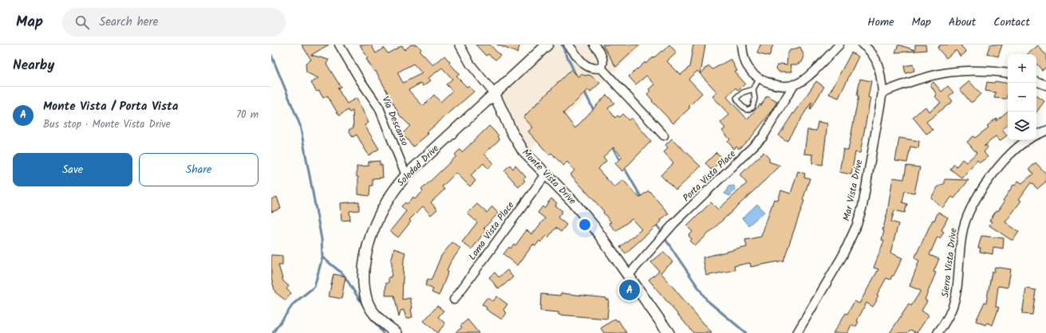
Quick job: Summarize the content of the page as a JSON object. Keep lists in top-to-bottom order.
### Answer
{
  "streets": {
    "street": [
      "Via Descanso",
      "Soledad Drive",
      "Porta Vista Place",
      "Monte Vista Drive",
      "Mar Vista Drive",
      "Loma Vista Place",
      "Sierra Vista Drive"
    ]
  },
  "crossings": [
    ["Via Descanso", "Soledad Drive"],
    ["Soledad Drive", "Monte Vista Drive"],
    ["Porta Vista Place", "Monte Vista Drive"],
    ["Monte Vista Drive", "Loma Vista Place"]
  ],
  "page": {
    "header": "Map",
    "search": "Search here",
    "nav": [
      "Home",
      "Map",
      "About",
      "Contact"
    ],
    "heading": "Nearby",
    "map_buttons": ["+", "−"],
    "list": [
      {
        "mark": "A",
        "name": "Monte Vista / Porta Vista",
        "note": "Bus stop · Monte Vista Drive",
        "value": "70 m"
      }
    ],
    "buttons": ["Save", "Share"],
    "pins": "A"
  }
}
